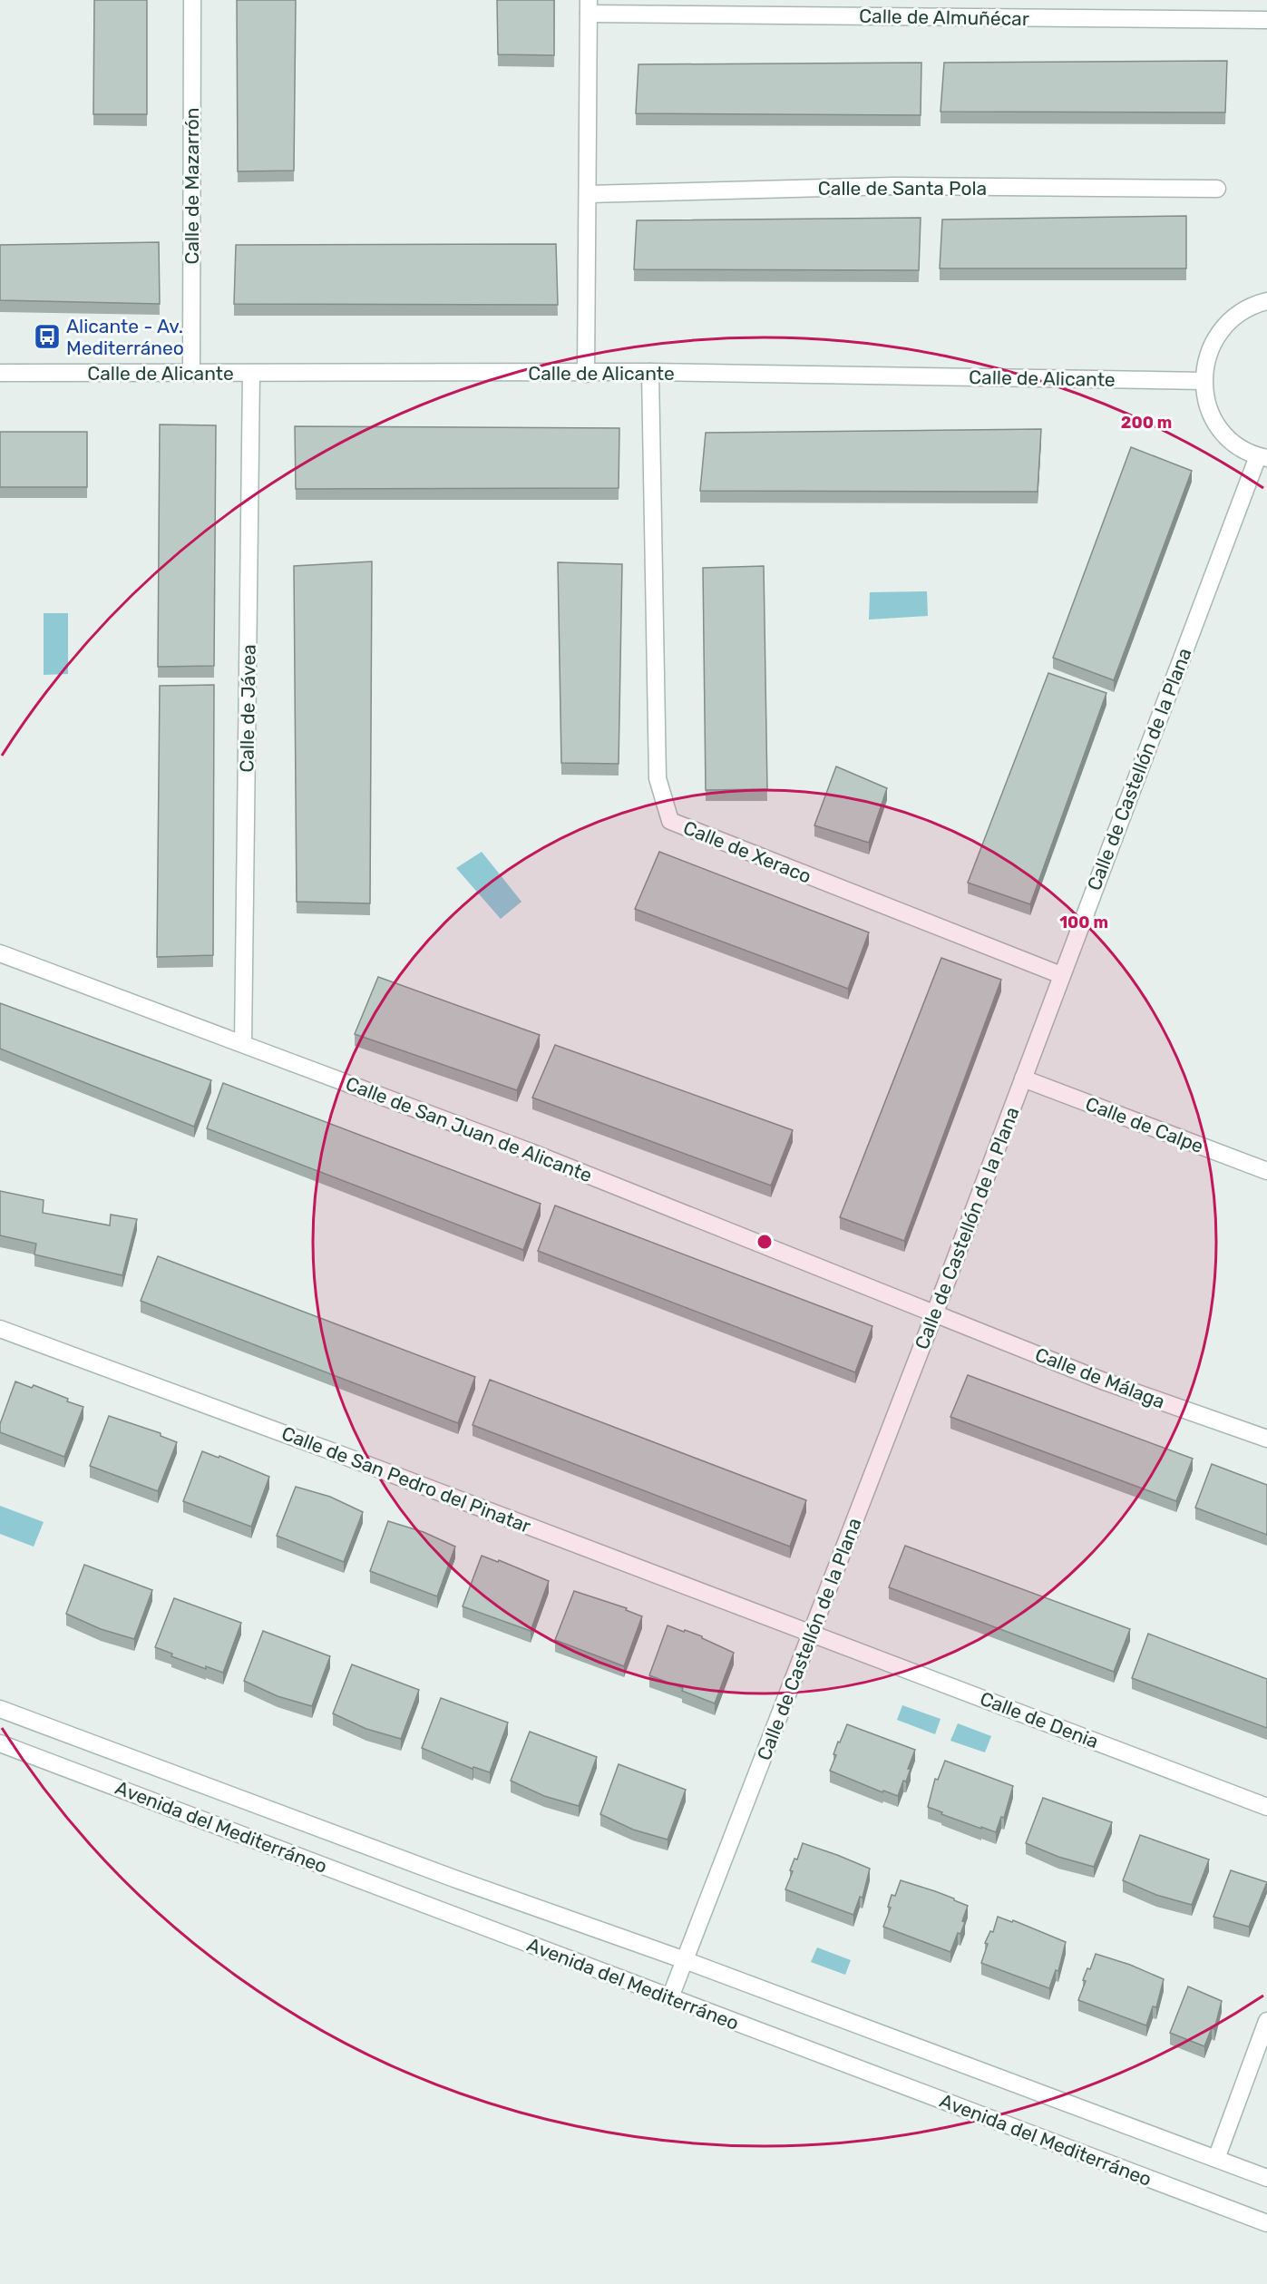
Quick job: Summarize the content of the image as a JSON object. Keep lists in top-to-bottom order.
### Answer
{
  "streets": {
    "street": [
      "Calle de Almuñécar",
      "Calle de Mazarrón",
      "Calle de Santa Pola",
      "Calle de Alicante",
      "Calle de Jávea",
      "Calle de Castellón de la Plana",
      "Calle de Xeraco",
      "Calle de Calpe",
      "Calle de San Juan de Alicante",
      "Calle de Málaga",
      "Calle de San Pedro del Pinatar",
      "Calle de Denia",
      "Avenida del Mediterráneo"
    ]
  },
  "crossings": [
    ["Calle de Mazarrón", "Calle de Alicante"],
    ["Calle de Alicante", "Calle de Jávea"],
    ["Calle de Alicante", "Calle de Xeraco"],
    ["Calle de Jávea", "Calle de San Juan de Alicante"],
    ["Calle de Castellón de la Plana", "Calle de Xeraco"],
    ["Calle de Castellón de la Plana", "Calle de Calpe"],
    ["Calle de Castellón de la Plana", "Calle de San Juan de Alicante"],
    ["Calle de Castellón de la Plana", "Calle de Málaga"],
    ["Calle de Castellón de la Plana", "Calle de San Pedro del Pinatar"],
    ["Calle de Castellón de la Plana", "Calle de Denia"],
    ["Calle de Castellón de la Plana", "Avenida del Mediterráneo"],
    ["Calle de San Juan de Alicante", "Calle de Málaga"],
    ["Calle de San Pedro del Pinatar", "Calle de Denia"]
  ],
  "places": {
    "bus stop": ["Alicante - Av. Mediterráneo"]
  },
  "rings": ["200 m", "100 m"]
}
